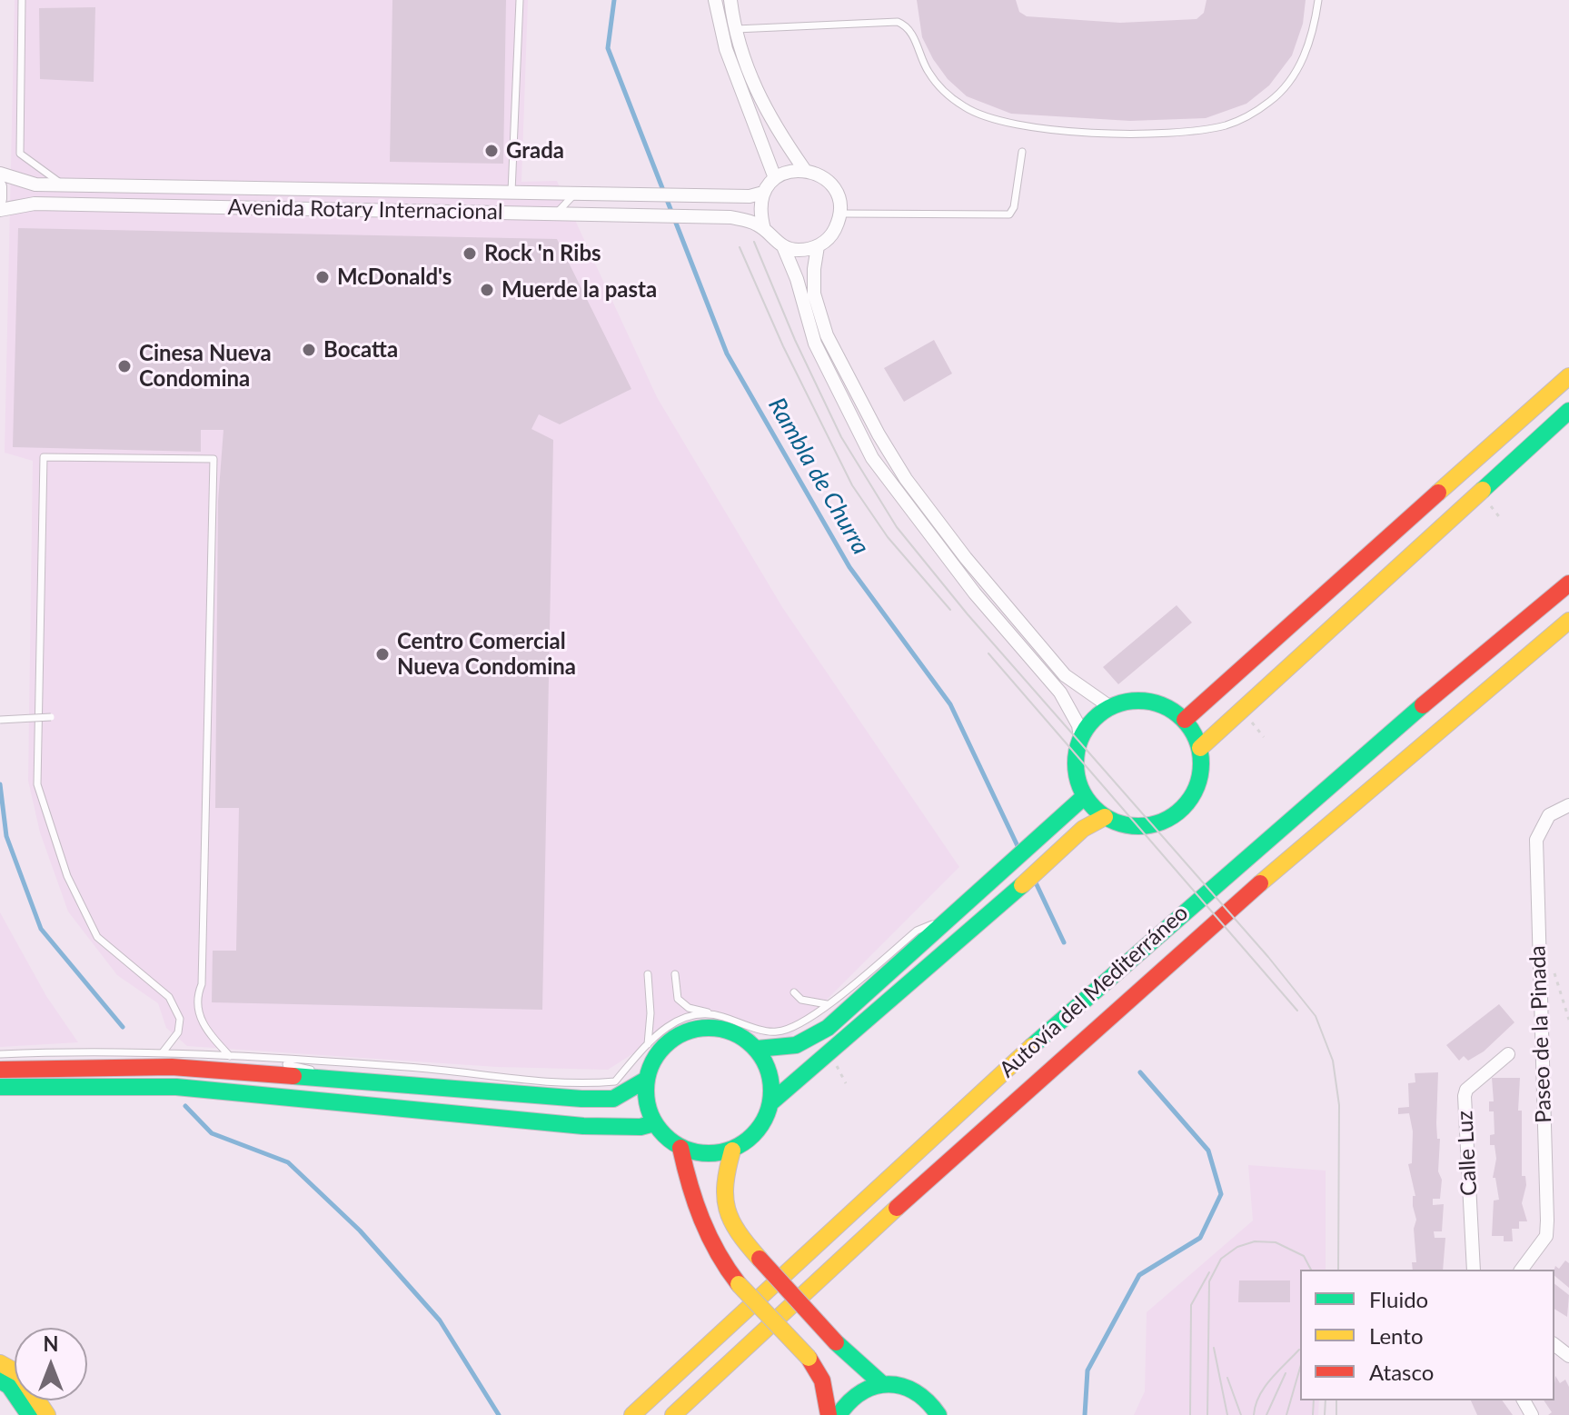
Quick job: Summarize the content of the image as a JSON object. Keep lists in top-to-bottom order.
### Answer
{
  "streets": {
    "main road": ["Autovía del Mediterráneo"],
    "street": ["Avenida Rotary Internacional", "Paseo de la Pinada", "Calle Luz"]
  },
  "water": ["Rambla de Churra"],
  "places": [
    "Grada",
    "Rock 'n Ribs",
    "McDonald's",
    "Muerde la pasta",
    "Bocatta",
    "Cinesa Nueva Condomina",
    "Centro Comercial Nueva Condomina"
  ],
  "legend": ["Fluido", "Lento", "Atasco"],
  "north": "top"
}
